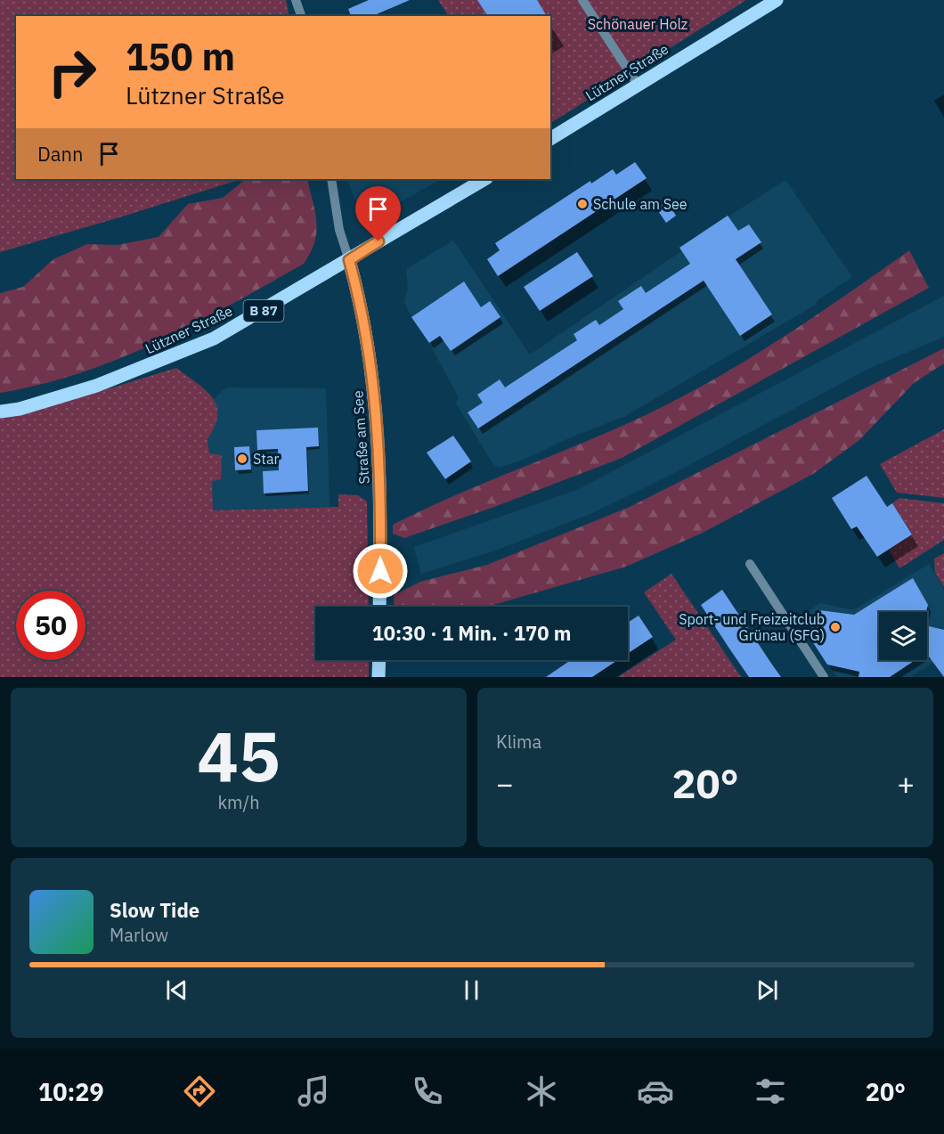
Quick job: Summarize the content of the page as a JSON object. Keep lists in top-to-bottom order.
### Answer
{
  "streets": {
    "main road": ["Lützner Straße", "B 87", "Straße am See"]
  },
  "crossings": [
    ["Lützner Straße", "Straße am See"]
  ],
  "parks": ["Schönauer Holz"],
  "places": ["Schule am See", "Star", "Sport- und Freizeitclub Grünau (SFG)"],
  "page": {
    "turn": ["150 m", "Lützner Straße"],
    "then": "Dann",
    "limit": "50",
    "trip": "10:30 · 1 Min. · 170 m",
    "tile": [
      ["45", "km/h"],
      "Klima"
    ],
    "heat": ["−", "20°", "+"],
    "song": ["Slow Tide", "Marlow"],
    "tabs": ["10:29", "20°"]
  }
}
